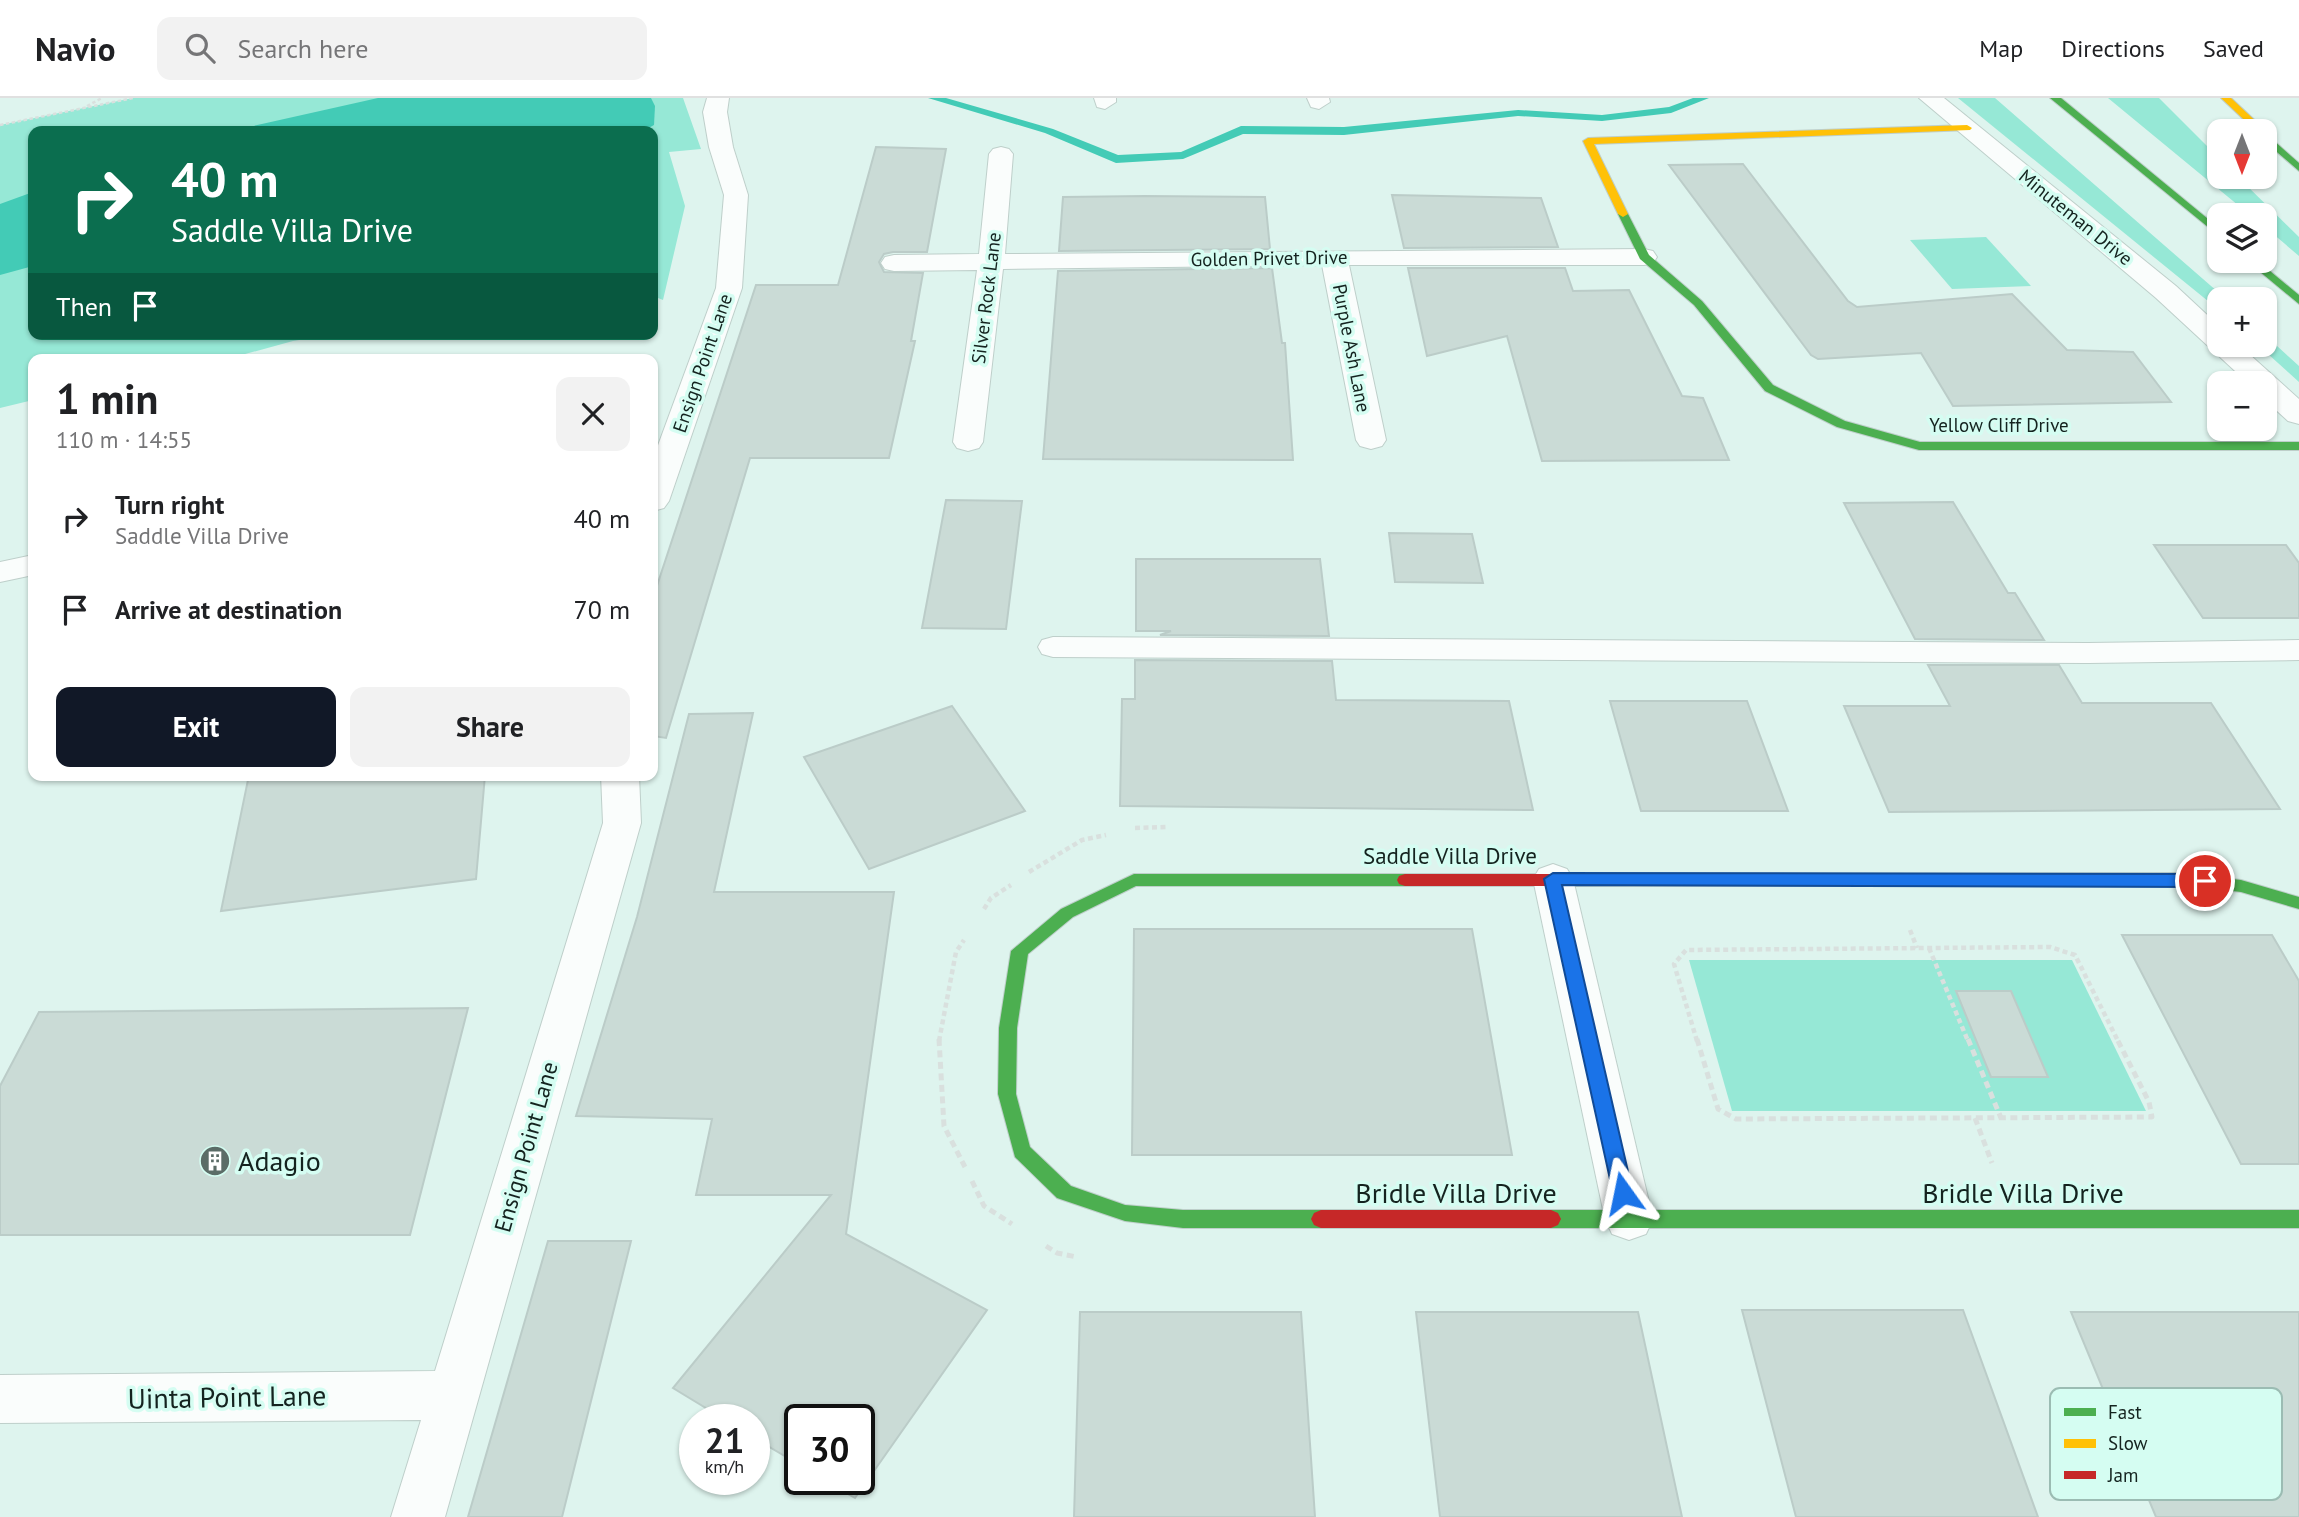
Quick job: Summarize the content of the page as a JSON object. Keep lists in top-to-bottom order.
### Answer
{
  "streets": {
    "main road": ["Yellow Cliff Drive", "Saddle Villa Drive", "Bridle Villa Drive"],
    "street": [
      "Minuteman Drive",
      "Golden Privet Drive",
      "Silver Rock Lane",
      "Purple Ash Lane",
      "Ensign Point Lane",
      "Uinta Point Lane"
    ]
  },
  "crossings": [
    ["Minuteman Drive", "Yellow Cliff Drive"],
    ["Golden Privet Drive", "Silver Rock Lane"],
    ["Golden Privet Drive", "Purple Ash Lane"],
    ["Golden Privet Drive", "Yellow Cliff Drive"],
    ["Ensign Point Lane", "Uinta Point Lane"],
    ["Saddle Villa Drive", "Bridle Villa Drive"]
  ],
  "places": {
    "building": ["Adagio"]
  },
  "legend": ["Fast", "Slow", "Jam"],
  "north": "bottom",
  "page": {
    "header": "Navio",
    "search": "Search here",
    "nav": ["Map", "Directions", "Saved"],
    "map_buttons": ["+", "−"],
    "turn": ["40 m", "Saddle Villa Drive"],
    "then": "Then",
    "heading": ["1 min", "110 m · 14:55"],
    "list": [
      {
        "name": "Turn right",
        "note": "Saddle Villa Drive",
        "value": "40 m"
      },
      {
        "name": "Arrive at destination",
        "value": "70 m"
      }
    ],
    "buttons": ["Exit", "Share"],
    "speed": "21 km/h",
    "limit": "30"
  }
}
